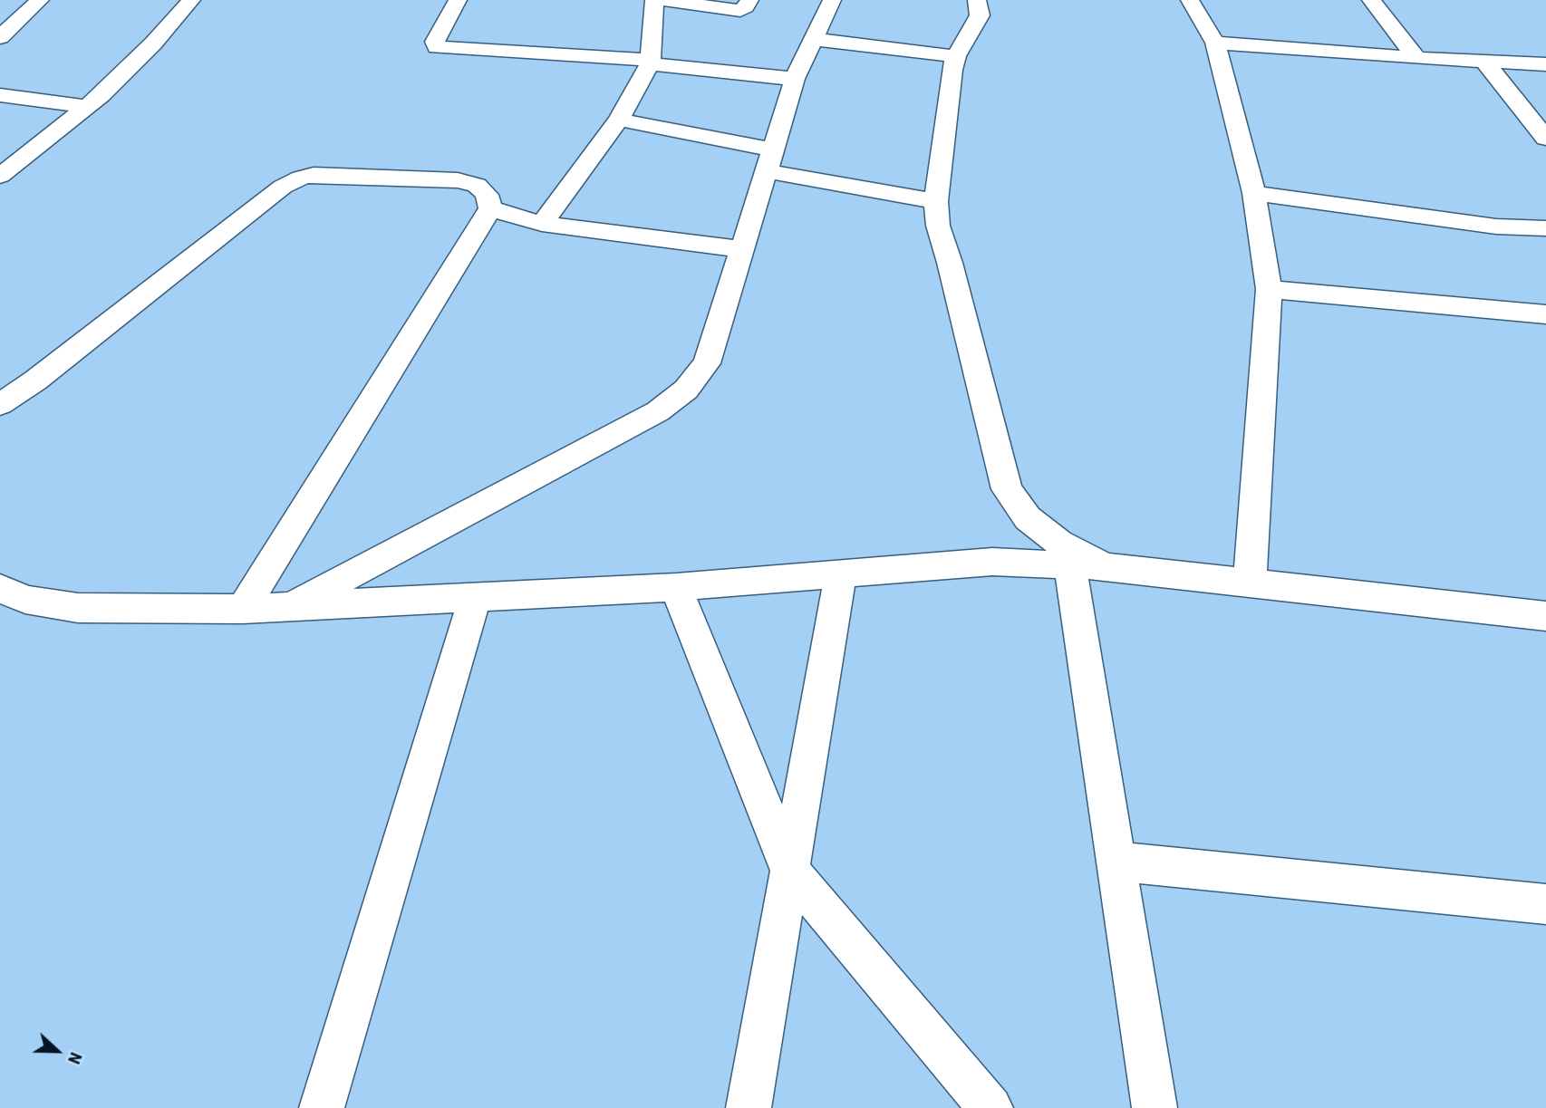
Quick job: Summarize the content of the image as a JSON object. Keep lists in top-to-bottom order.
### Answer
{
  "north": "right"
}
